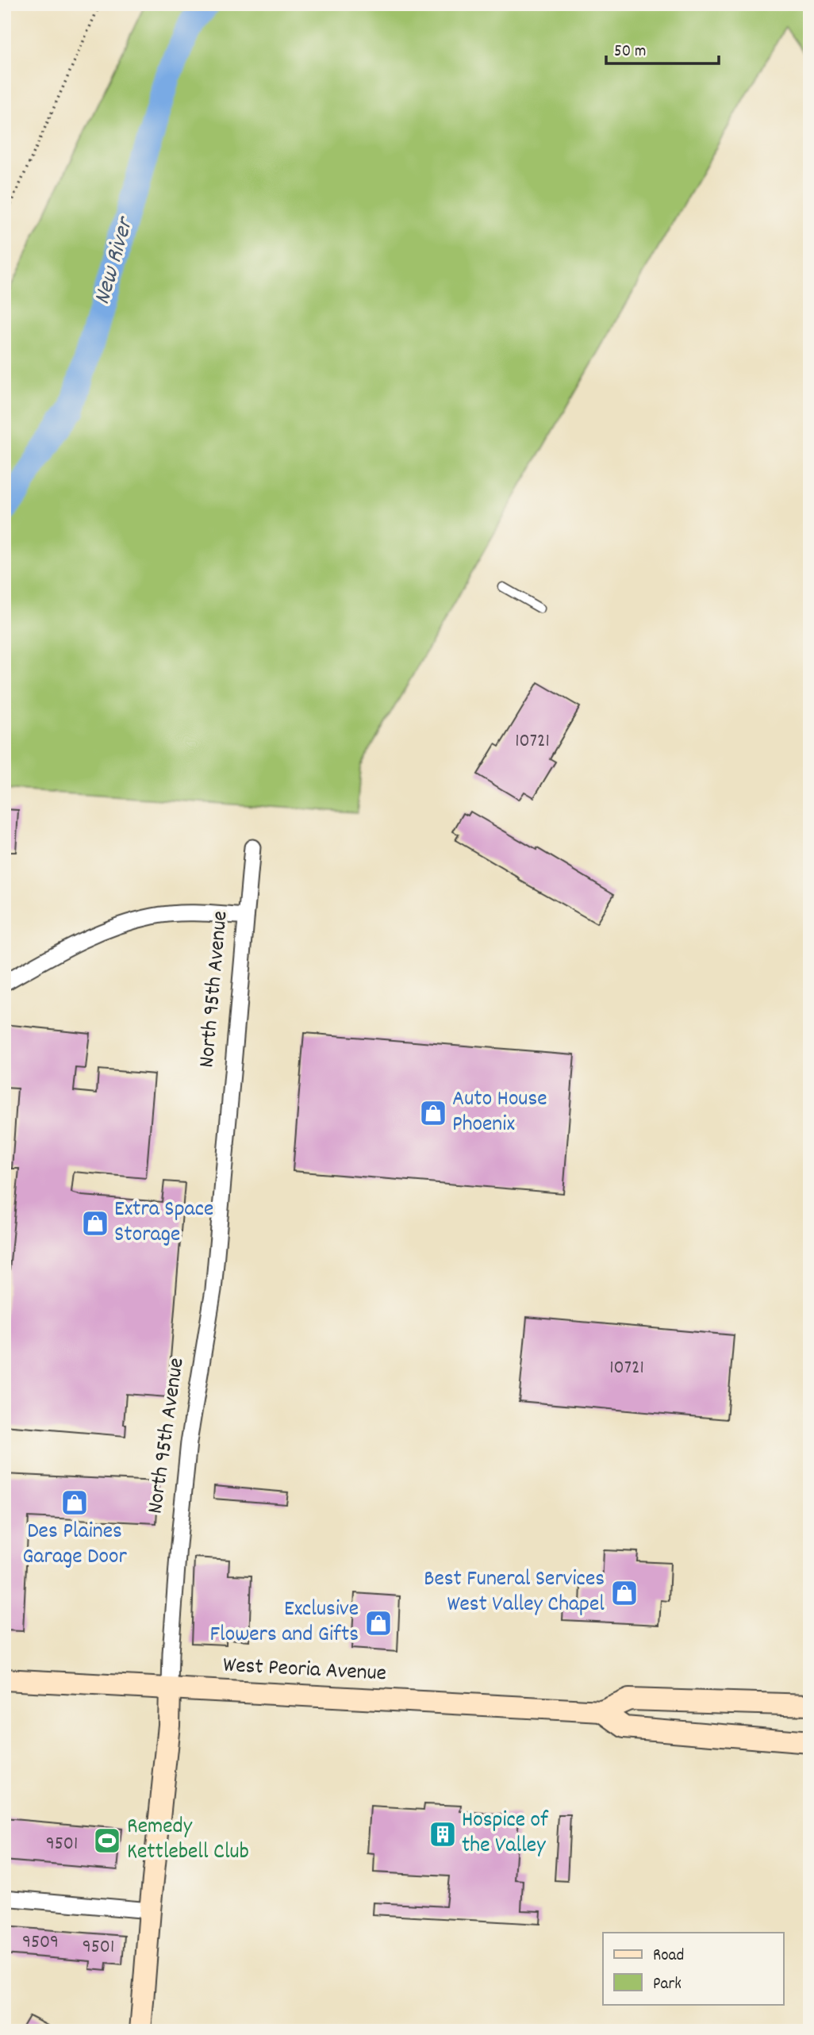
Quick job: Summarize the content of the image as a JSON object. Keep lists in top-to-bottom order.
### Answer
{
  "streets": {
    "main road": ["North 95th Avenue", "West Peoria Avenue"]
  },
  "crossings": [
    ["North 95th Avenue", "West Peoria Avenue"]
  ],
  "water": ["New River"],
  "places": {
    "shop": [
      "Auto House Phoenix",
      "Extra Space Storage",
      "Des Plaines Garage Door",
      "Best Funeral Services West Valley Chapel",
      "Exclusive Flowers and Gifts"
    ],
    "building": ["Hospice of the Valley"],
    "sports": ["Remedy Kettlebell Club"]
  },
  "house_numbers": [
    "10721",
    "10721",
    "9501",
    "9509",
    "9501"
  ],
  "legend": ["Road", "Park"],
  "scale_bar": "50 m"
}
